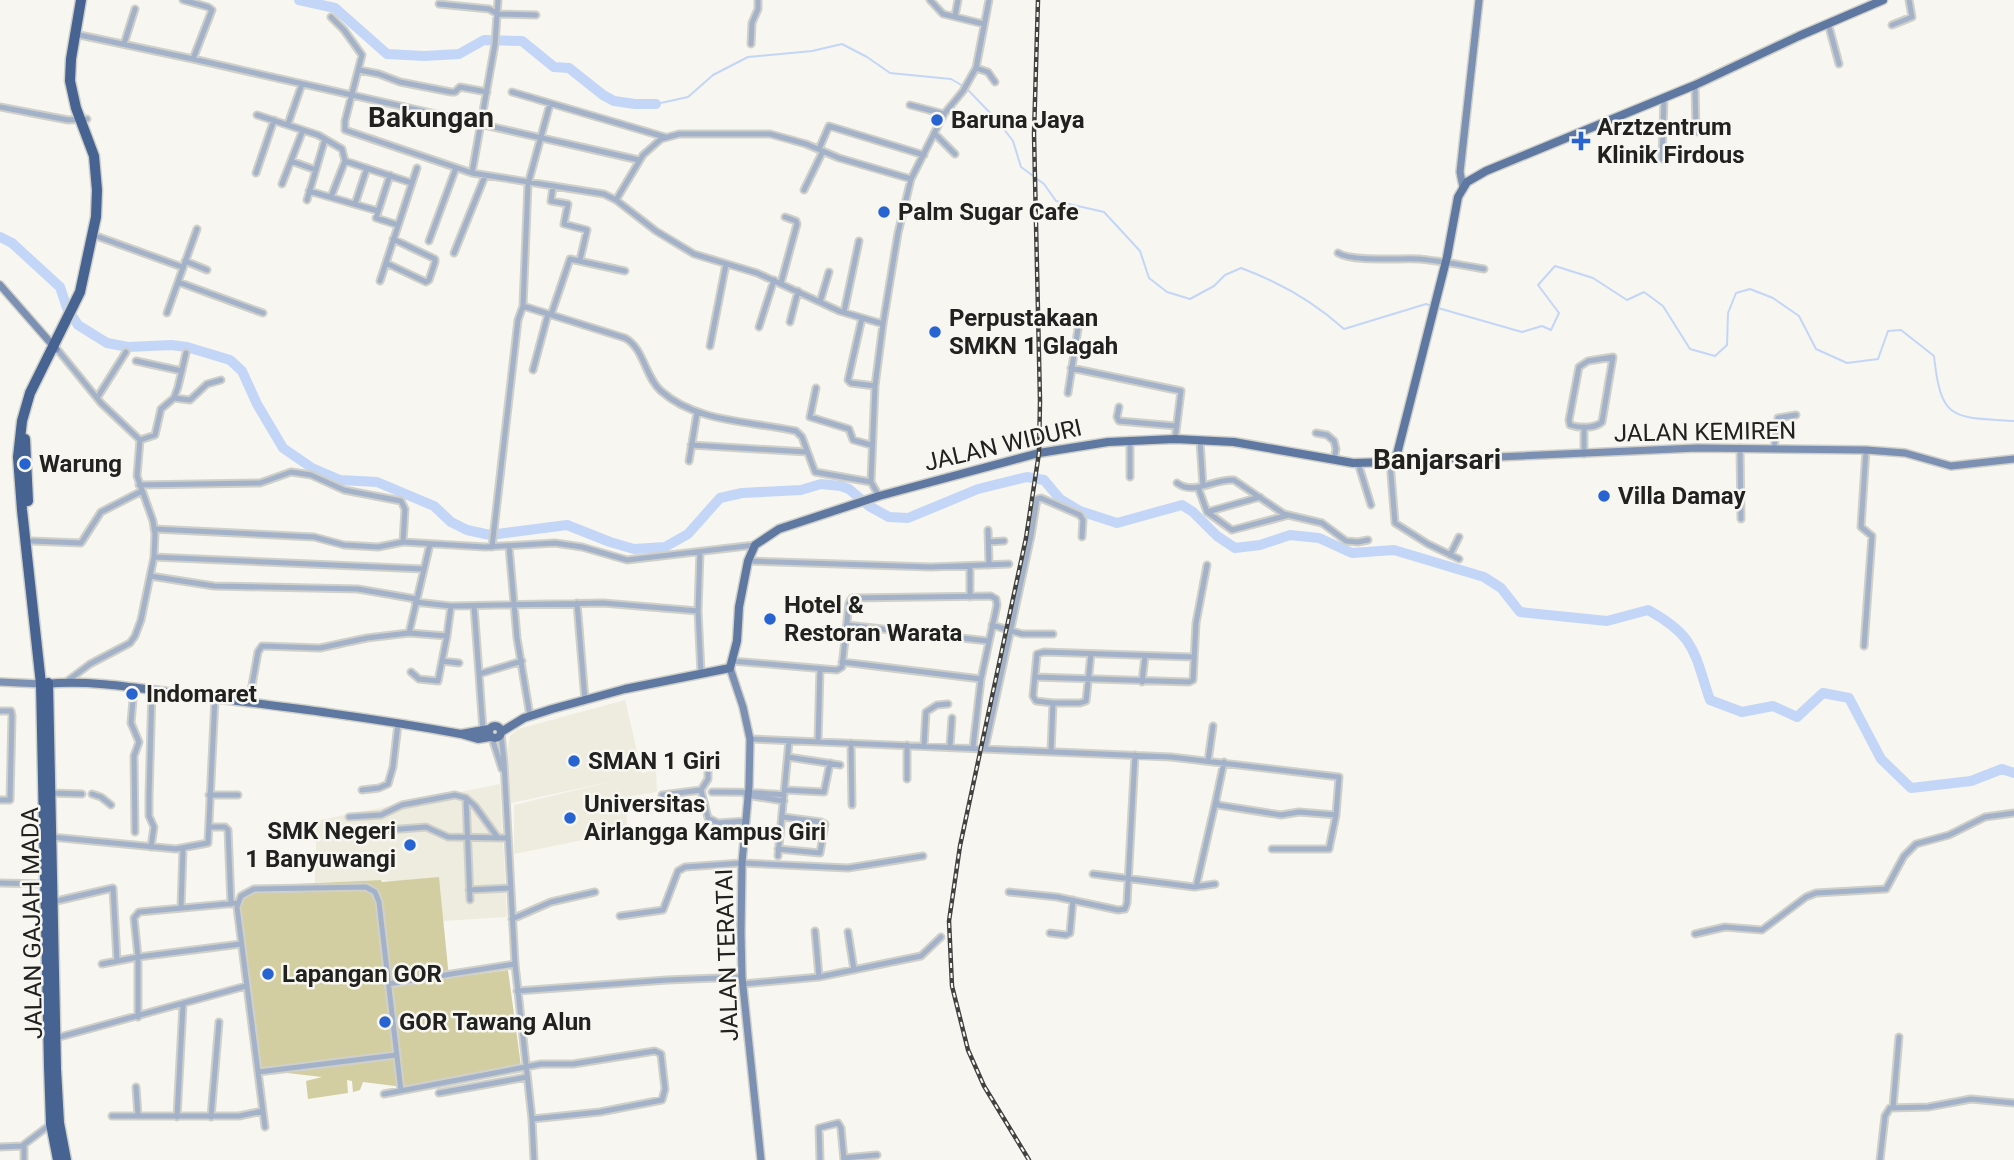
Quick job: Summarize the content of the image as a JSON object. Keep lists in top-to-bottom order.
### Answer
{
  "streets": {
    "highway": ["JALAN GAJAH MADA"],
    "main road": ["JALAN WIDURI"],
    "street": ["JALAN KEMIREN", "JALAN TERATAI"]
  },
  "crossings": [
    ["JALAN KEMIREN", "JALAN WIDURI"]
  ],
  "districts": ["Bakungan", "Banjarsari"],
  "places": {
    "other": [
      "Baruna Jaya",
      "Palm Sugar Cafe",
      "Perpustakaan SMKN 1 Glagah",
      "Warung",
      "Villa Damay",
      "Hotel & Restoran Warata",
      "Indomaret",
      "SMAN 1 Giri",
      "Universitas Airlangga Kampus Giri",
      "SMK Negeri 1 Banyuwangi",
      "Lapangan GOR",
      "GOR Tawang Alun"
    ],
    "health": ["Arztzentrum Klinik Firdous"]
  }
}
